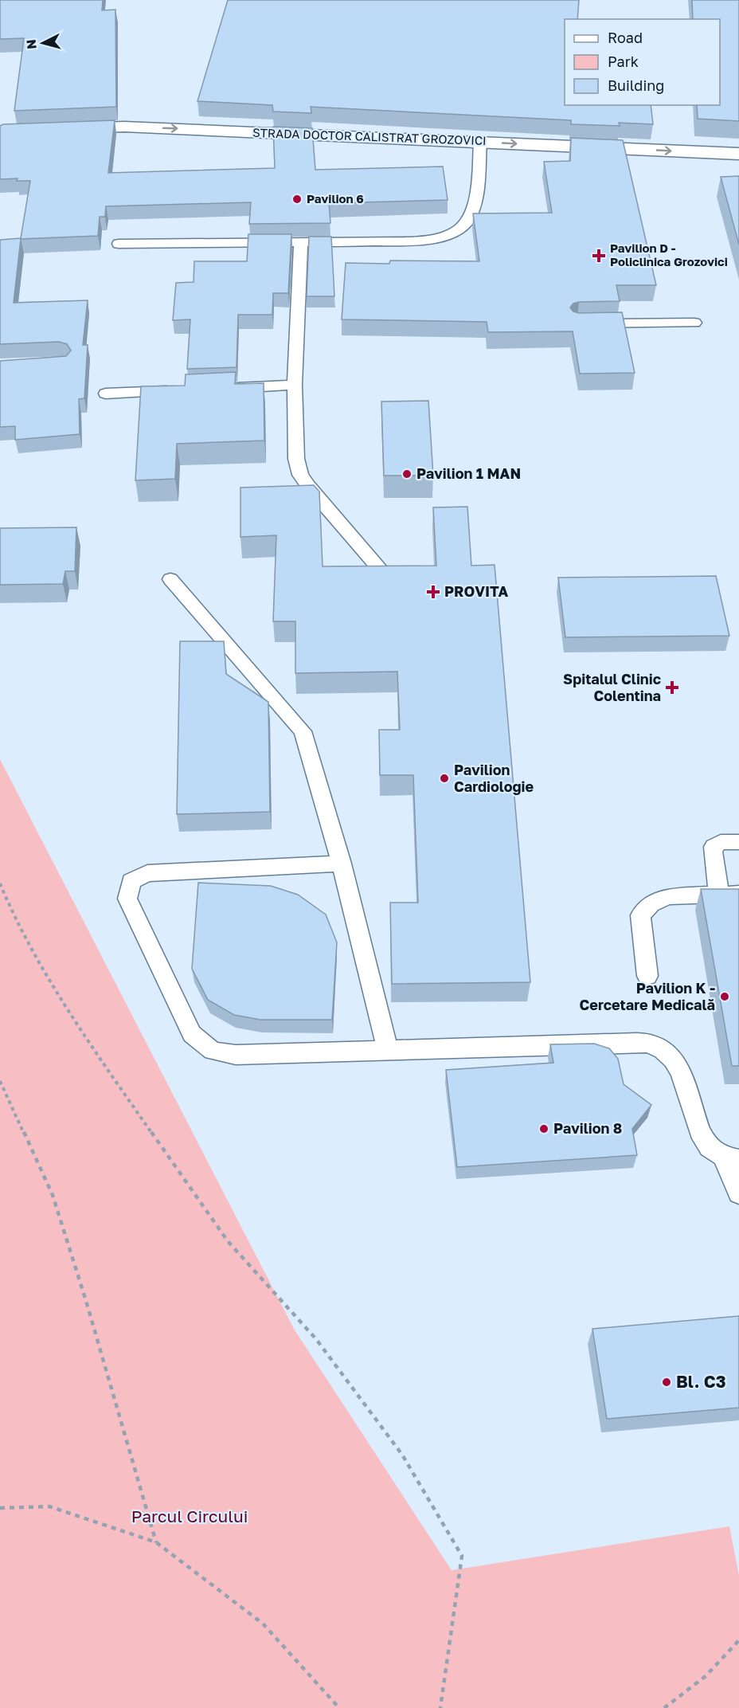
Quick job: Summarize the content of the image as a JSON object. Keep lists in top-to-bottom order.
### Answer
{
  "streets": {
    "street": ["STRADA DOCTOR CALISTRAT GROZOVICI"]
  },
  "one_way": ["STRADA DOCTOR CALISTRAT GROZOVICI"],
  "parks": ["Parcul Circului"],
  "places": {
    "other": [
      "Pavilion 6",
      "Pavilion 1 MAN",
      "Pavilion Cardiologie",
      "Pavilion K - Cercetare Medicală",
      "Pavilion 8",
      "Bl. C3"
    ],
    "health": ["Pavilion D - Policlinica Grozovici", "PROVITA", "Spitalul Clinic Colentina"]
  },
  "legend": ["Road", "Park", "Building"],
  "north": "left"
}
